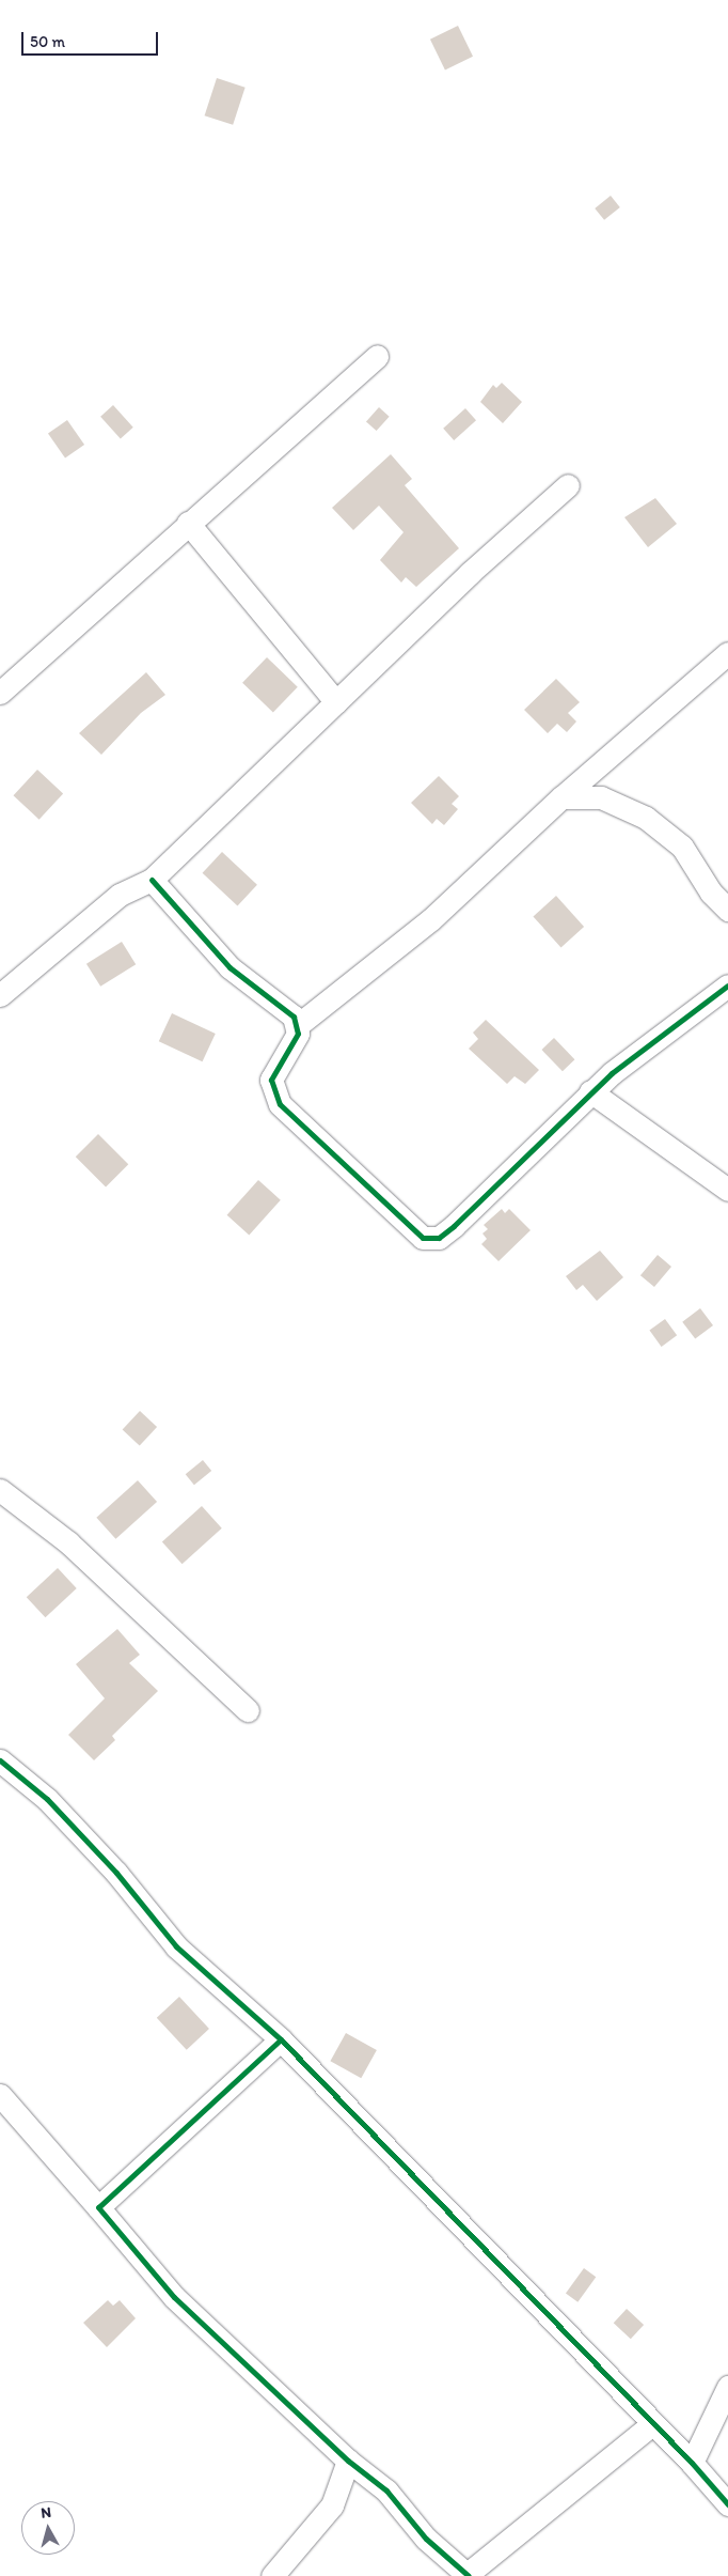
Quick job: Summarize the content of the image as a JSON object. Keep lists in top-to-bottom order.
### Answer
{
  "scale_bar": "50 m",
  "north": "top"
}
